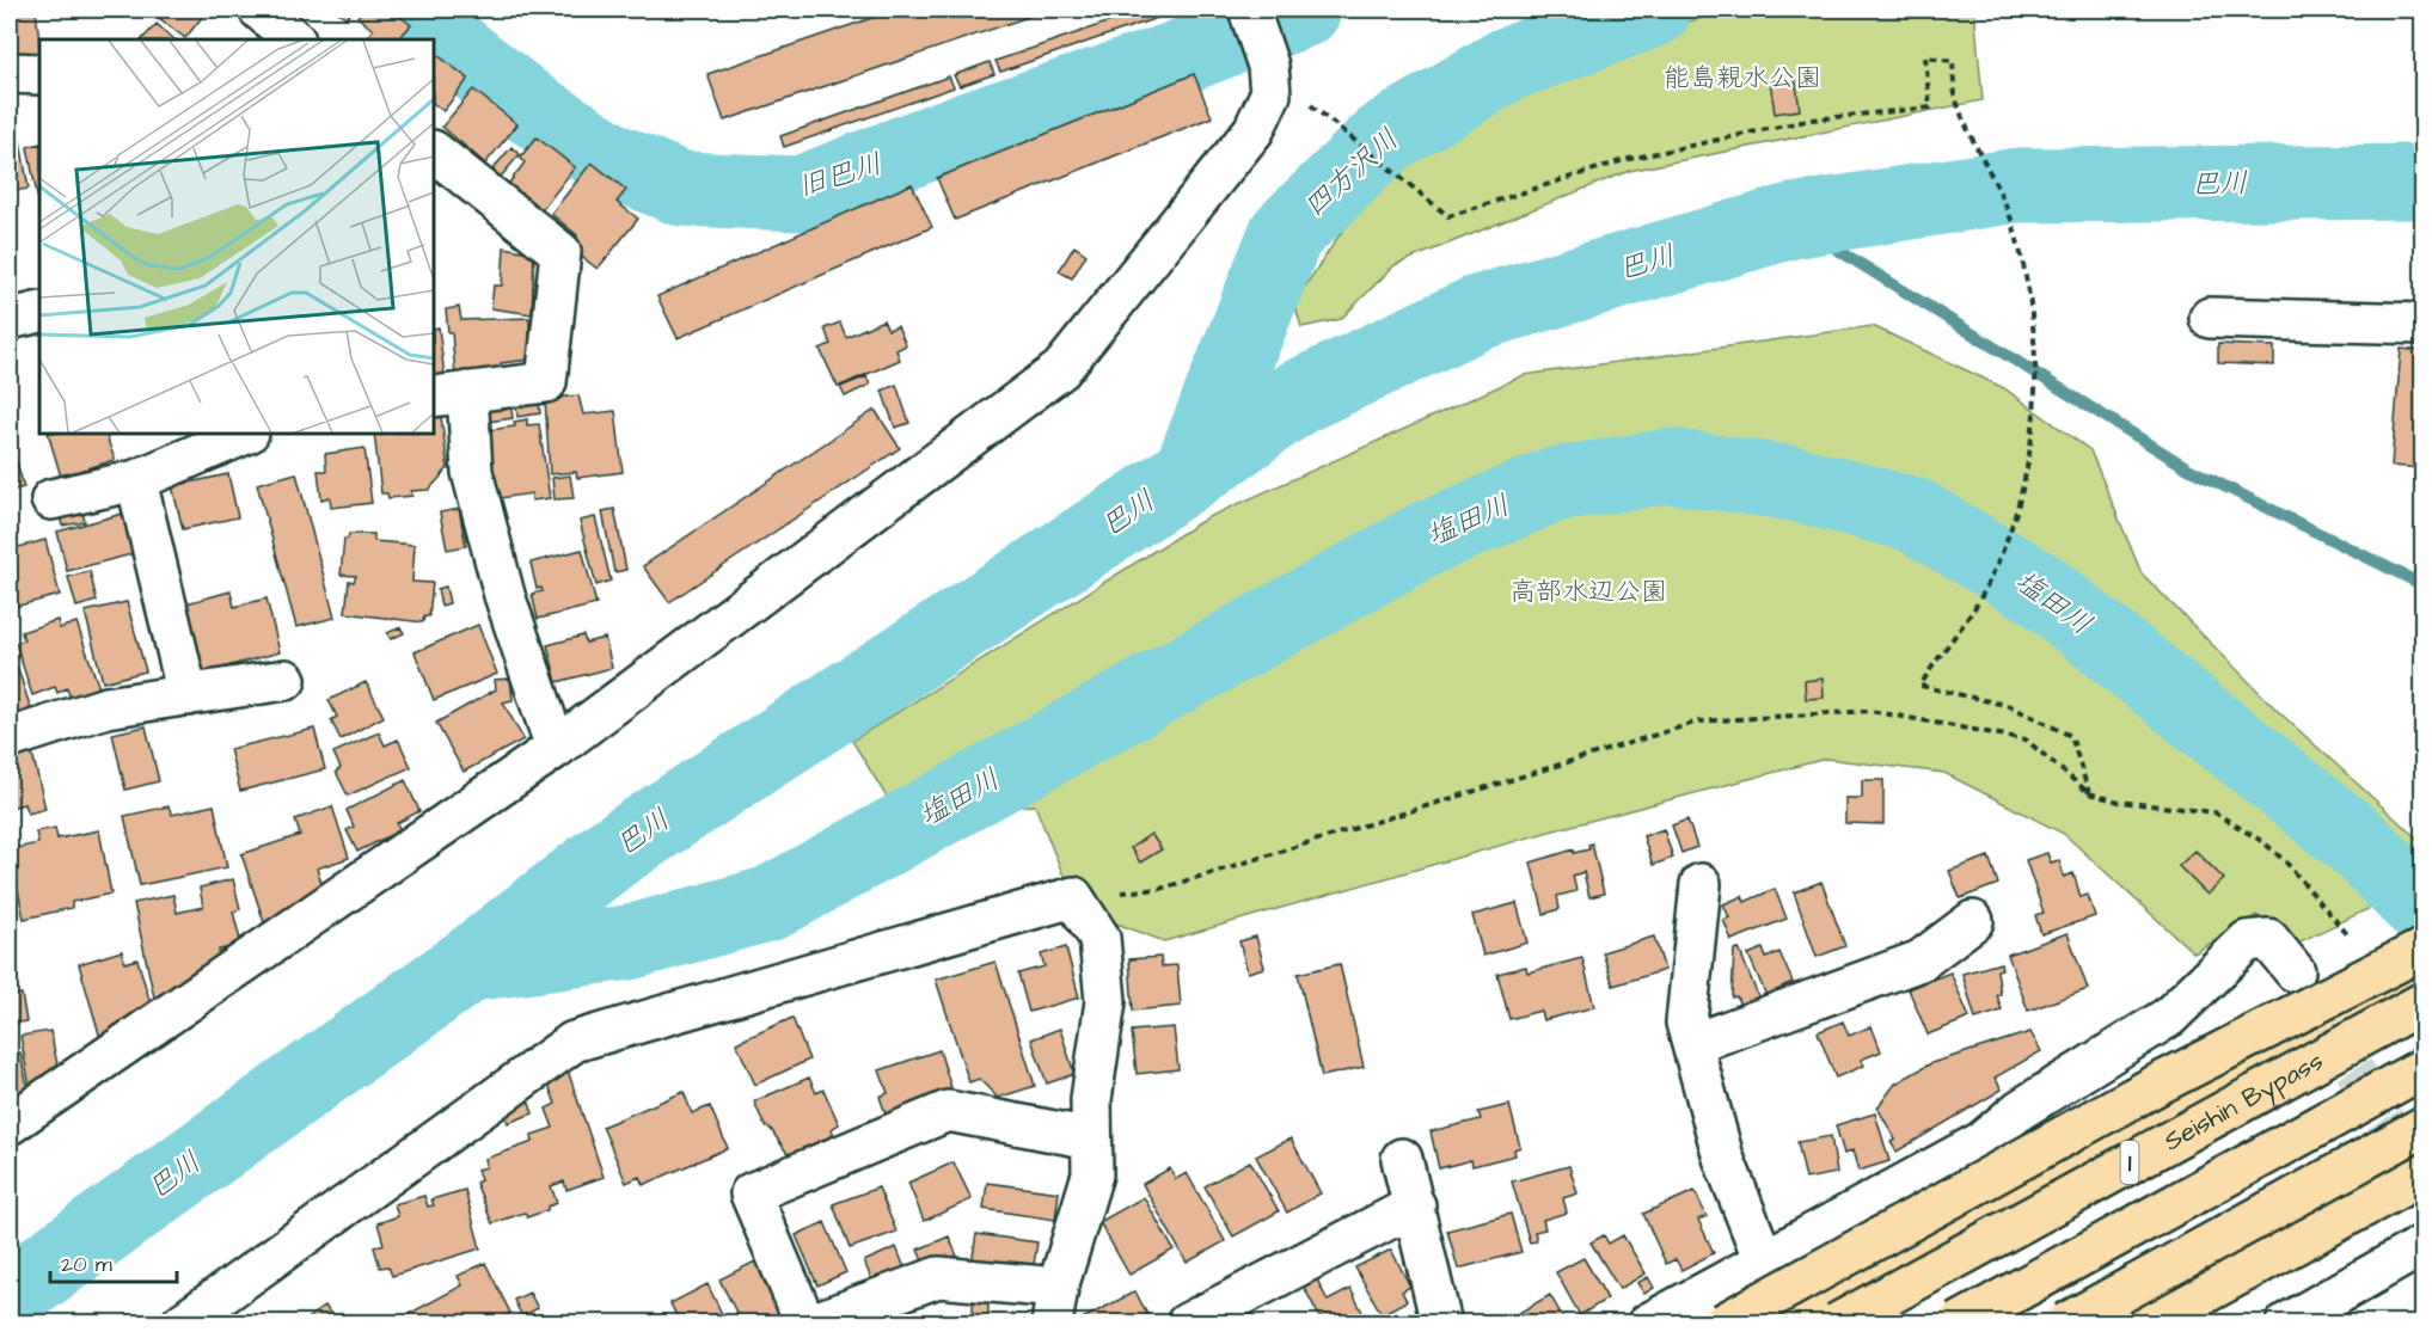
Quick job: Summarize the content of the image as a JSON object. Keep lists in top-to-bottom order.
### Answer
{
  "streets": {
    "highway": ["Seishin Bypass", "1"]
  },
  "water": [
    "四方沢川",
    "旧巴川",
    "巴川",
    "塩田川"
  ],
  "parks": ["能島親水公園", "高部水辺公園"],
  "scale_bar": "20 m"
}
